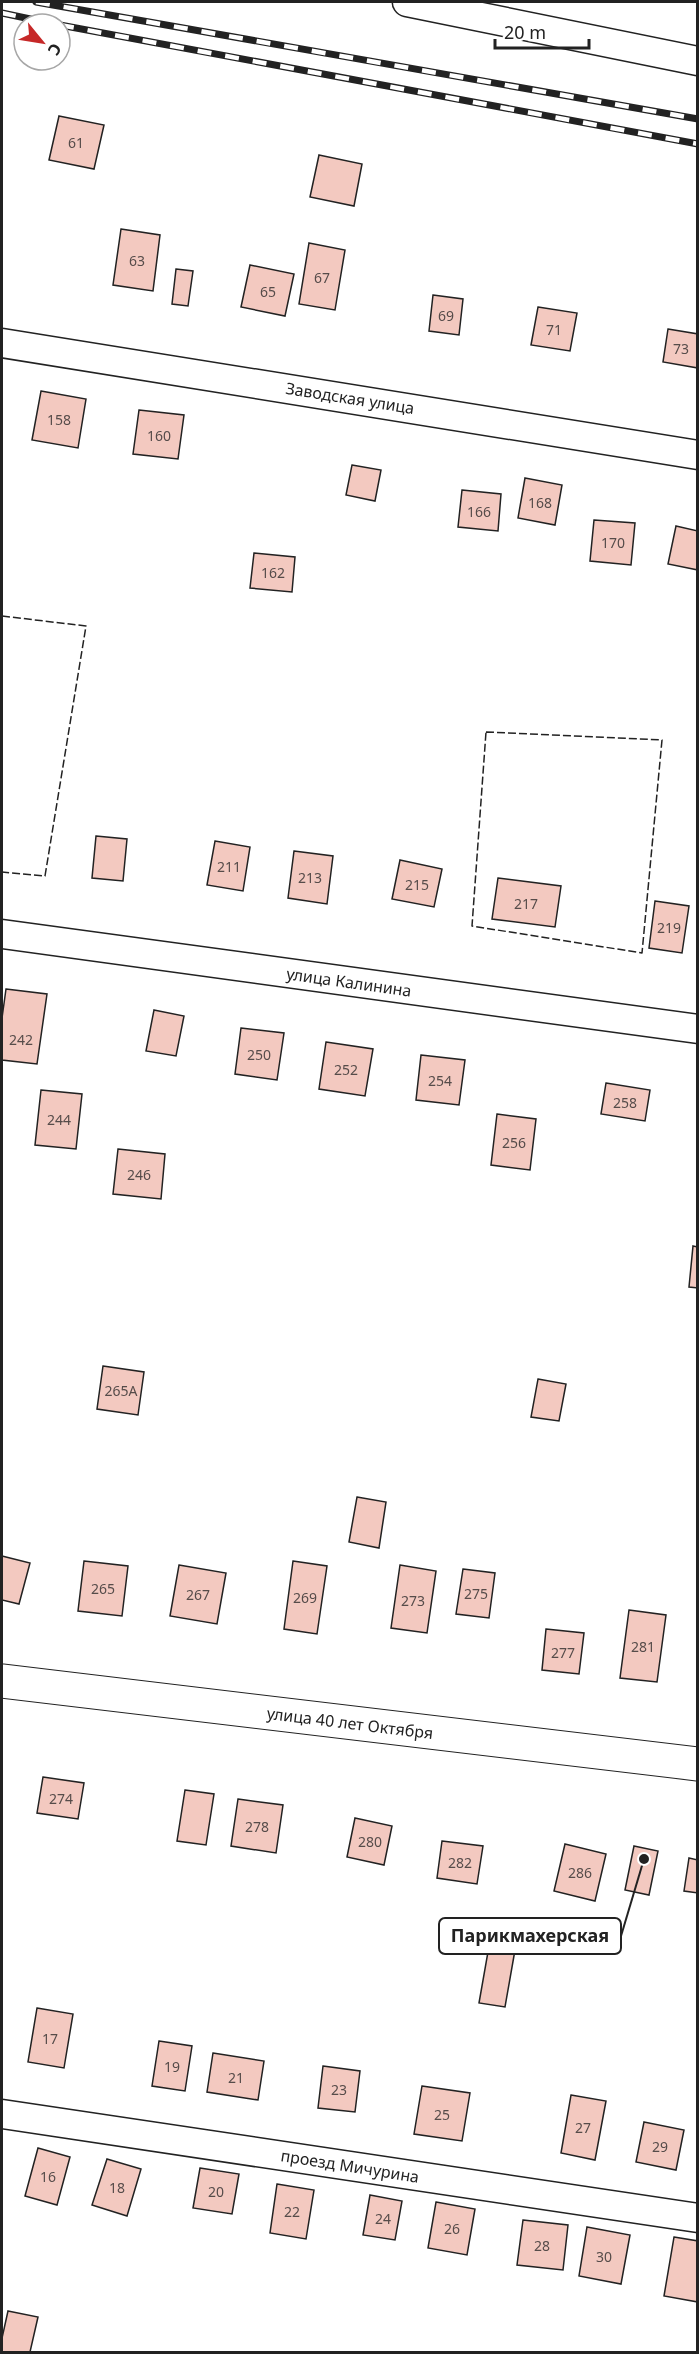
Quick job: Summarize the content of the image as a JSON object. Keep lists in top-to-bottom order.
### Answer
{
  "streets": {
    "street": [
      "Заводская улица",
      "улица Калинина",
      "улица 40 лет Октября",
      "проезд Мичурина"
    ]
  },
  "places": ["Парикмахерская"],
  "house_numbers": [
    "61",
    "63",
    "67",
    "65",
    "69",
    "71",
    "73",
    "158",
    "160",
    "168",
    "166",
    "170",
    "162",
    "211",
    "213",
    "215",
    "217",
    "219",
    "242",
    "250",
    "252",
    "254",
    "258",
    "244",
    "256",
    "246",
    "265А",
    "265",
    "275",
    "267",
    "269",
    "273",
    "281",
    "277",
    "274",
    "278",
    "280",
    "282",
    "286",
    "17",
    "19",
    "21",
    "23",
    "25",
    "27",
    "29",
    "16",
    "18",
    "20",
    "22",
    "24",
    "26",
    "28",
    "30"
  ],
  "scale_bar": "20 m",
  "north": "bottom right"
}
